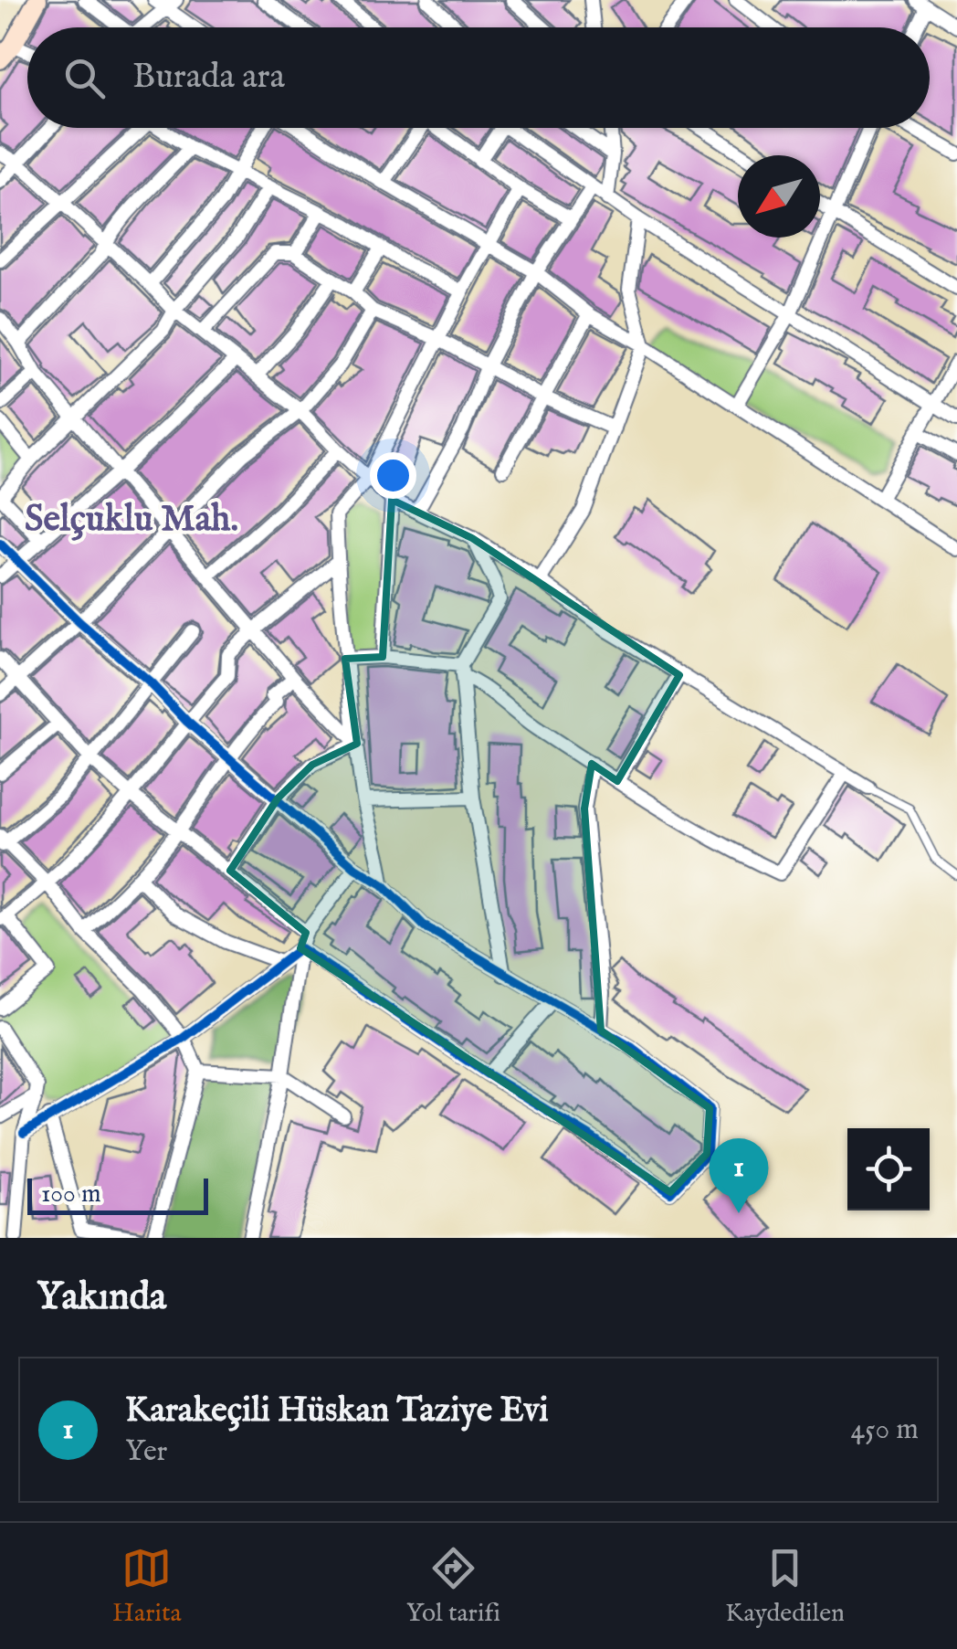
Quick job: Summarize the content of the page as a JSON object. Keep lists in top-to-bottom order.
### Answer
{
  "districts": ["Selçuklu Mah."],
  "scale_bar": "100 m",
  "north": "bottom left",
  "page": {
    "search": "Burada ara",
    "pins": "1",
    "scale": "100 m",
    "heading": "Yakında",
    "list": [
      {
        "mark": "1",
        "name": "Karakeçili Hüskan Taziye Evi",
        "note": "Yer",
        "value": "450 m"
      }
    ],
    "nav": ["Harita", "Yol tarifi", "Kaydedilen"]
  }
}
